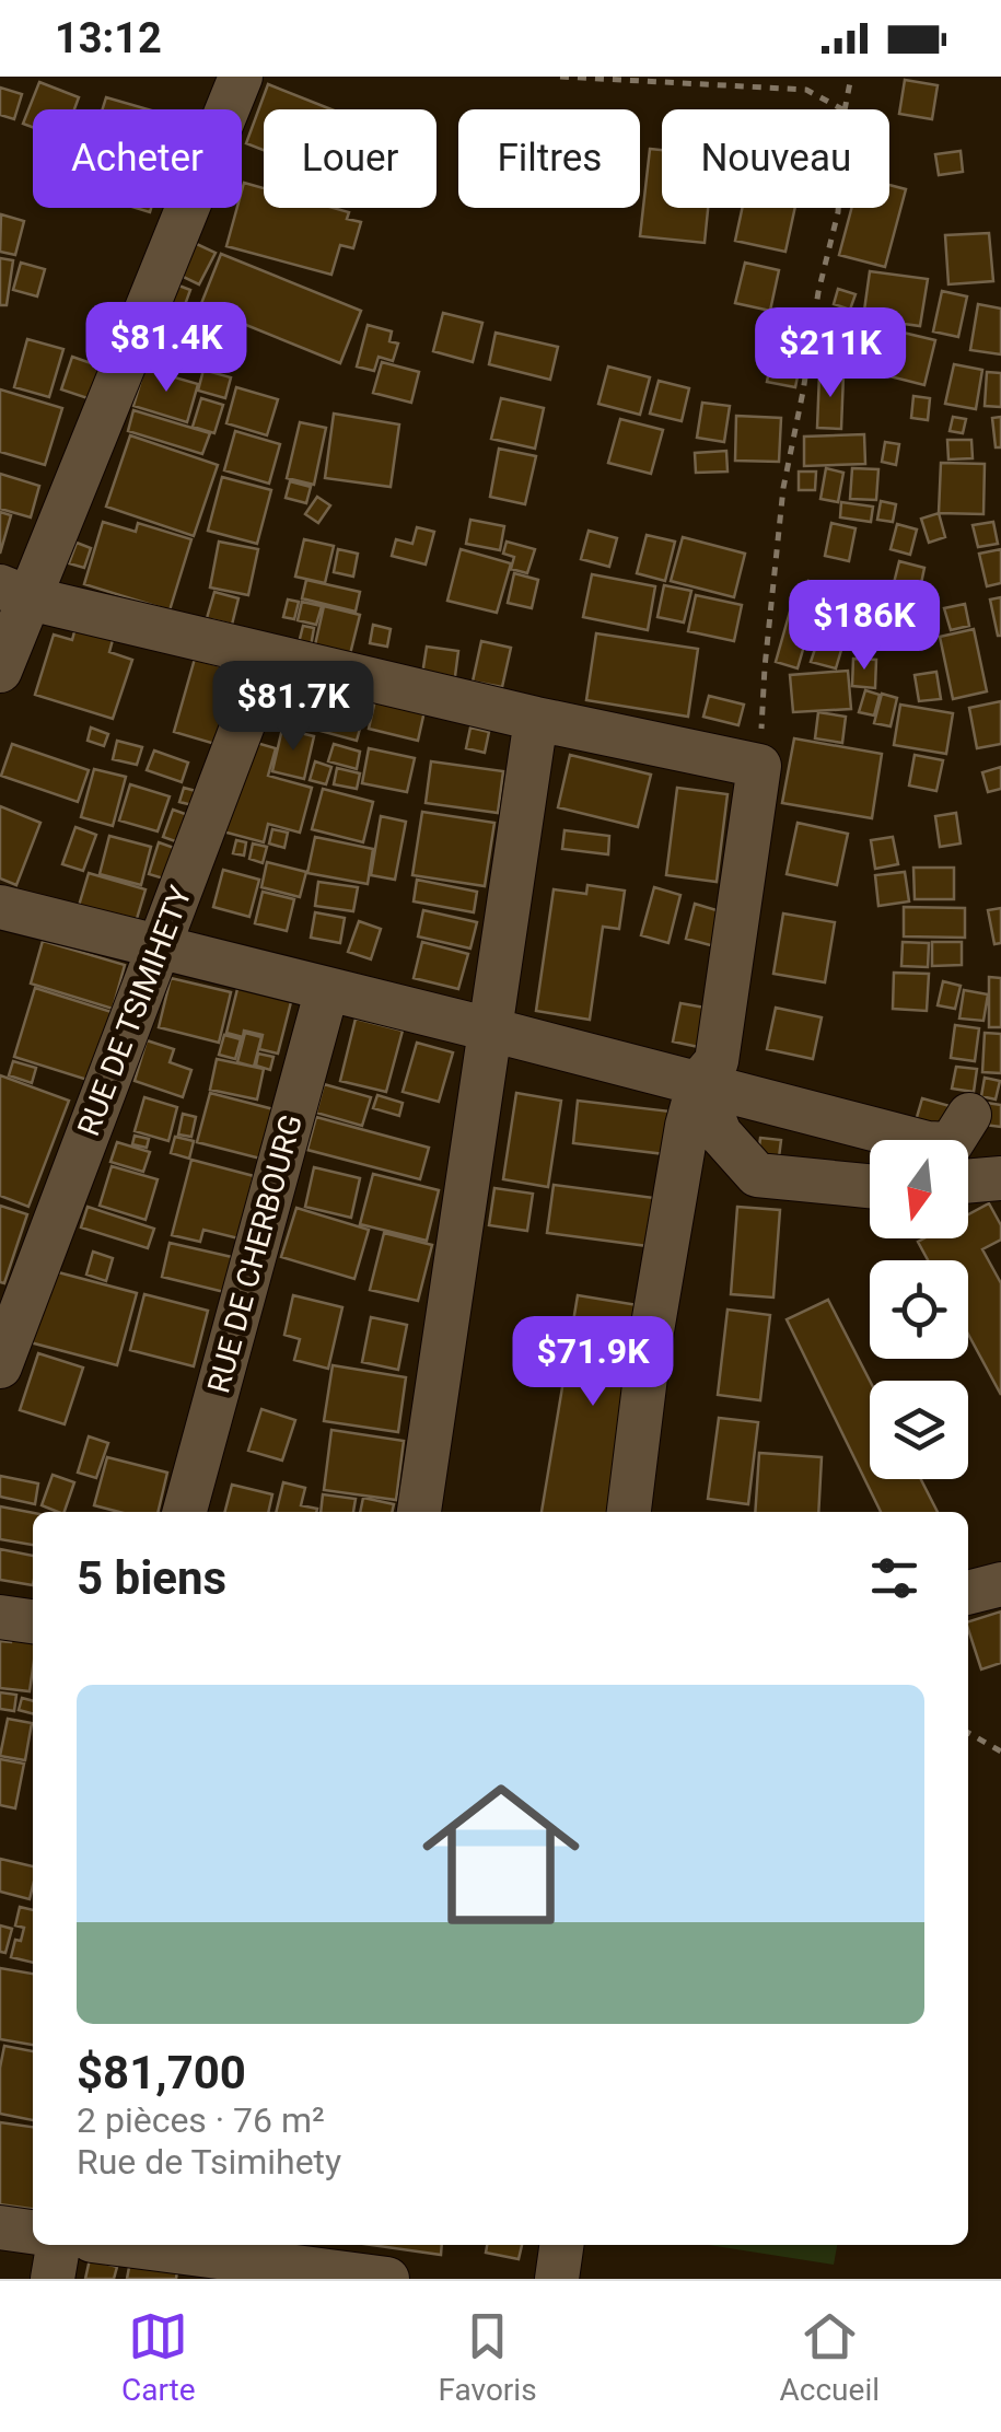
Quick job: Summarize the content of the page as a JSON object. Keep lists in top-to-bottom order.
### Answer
{
  "streets": {
    "street": ["RUE DE TSIMIHETY", "RUE DE CHERBOURG"]
  },
  "north": "bottom",
  "page": {
    "status": "13:12",
    "chip": [
      "Acheter",
      "Louer",
      "Filtres",
      "Nouveau"
    ],
    "price": [
      "$81.4K",
      "$211K",
      "$186K",
      "$81.7K",
      "$71.9K"
    ],
    "heading": "5 biens",
    "list": [
      {
        "name": "$81,700",
        "note": "2 pièces · 76 m² · Rue de Tsimihety"
      }
    ],
    "tabs": ["Carte", "Favoris", "Accueil"]
  }
}
